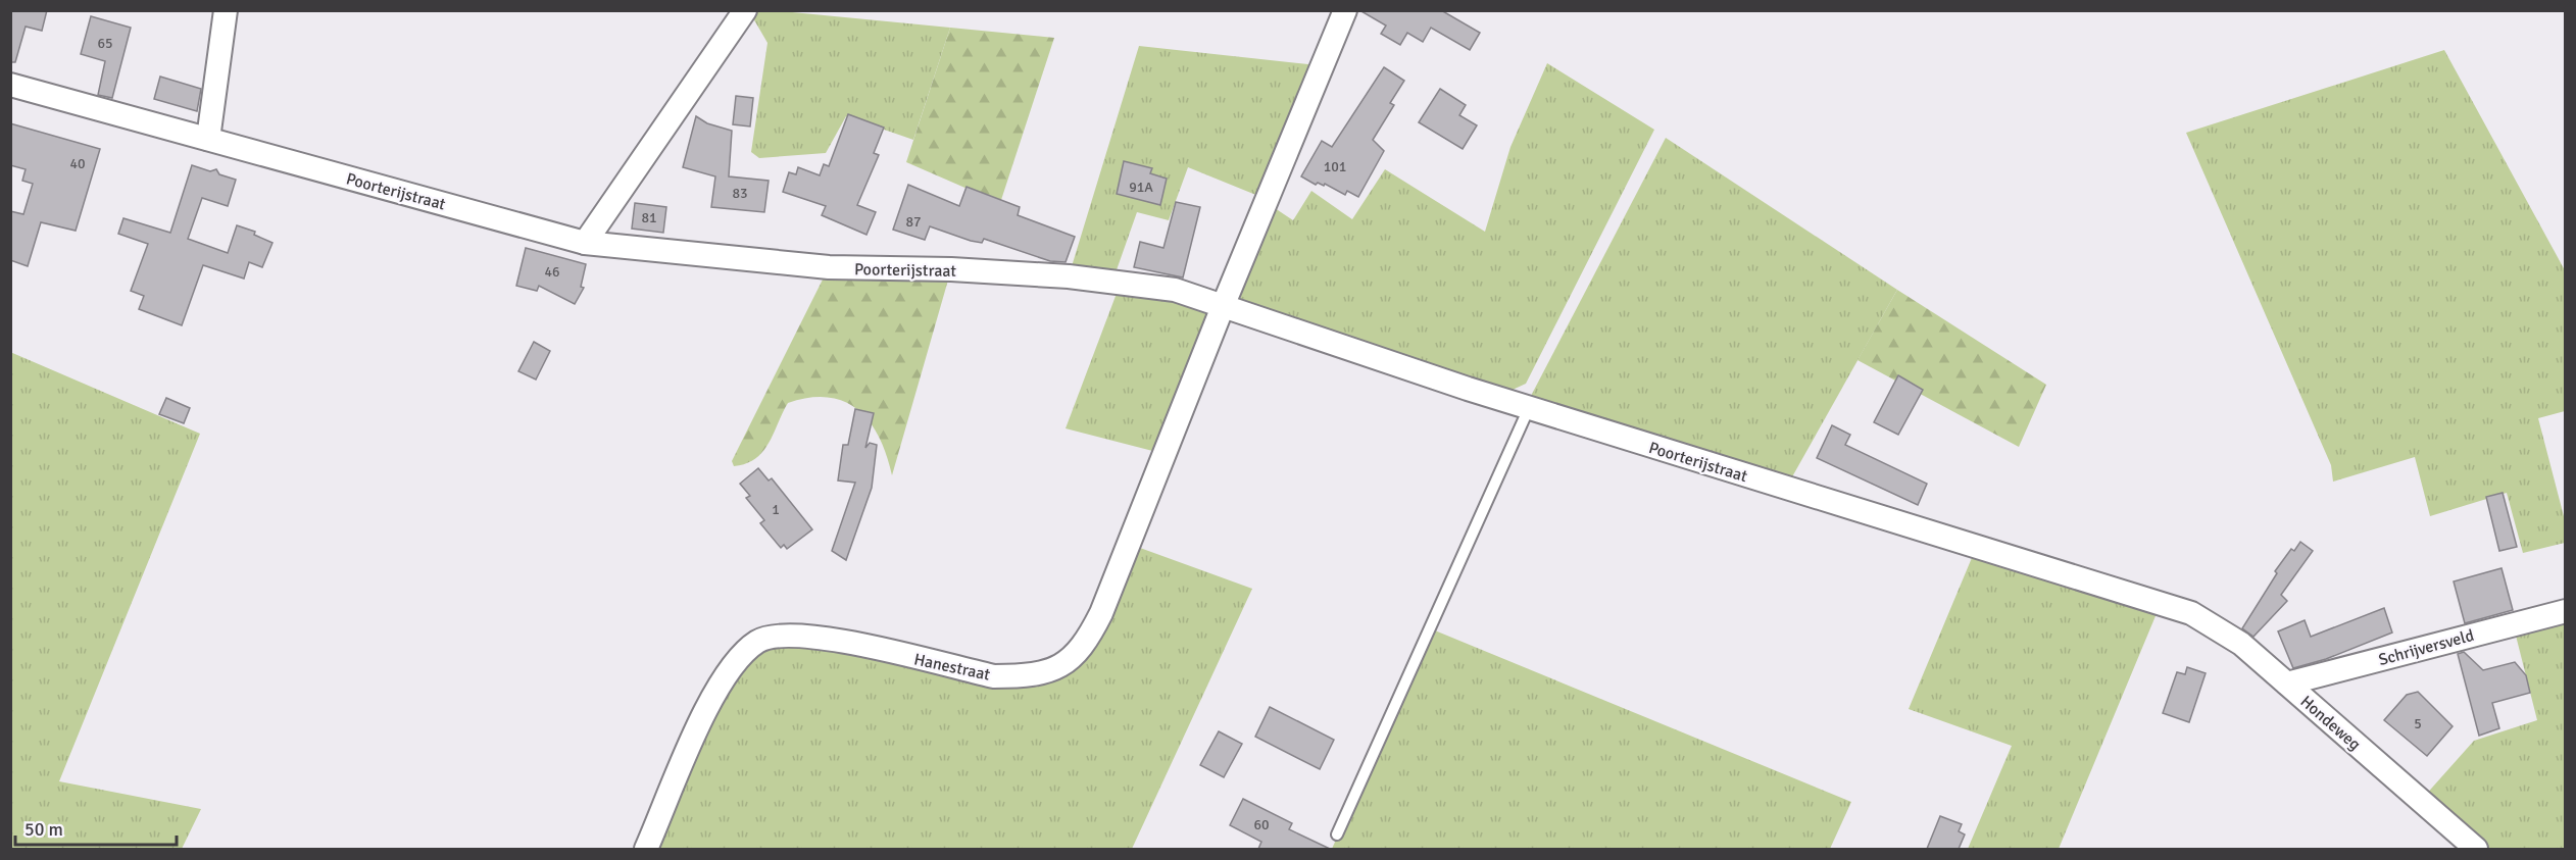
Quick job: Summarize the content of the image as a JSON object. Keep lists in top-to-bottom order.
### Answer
{
  "streets": {
    "street": [
      "Poorterijstraat",
      "Schrijversveld",
      "Hanestraat",
      "Hondeweg"
    ]
  },
  "crossings": [
    ["Poorterijstraat", "Hanestraat"],
    ["Poorterijstraat", "Hondeweg"],
    ["Schrijversveld", "Hondeweg"]
  ],
  "house_numbers": [
    "65",
    "40",
    "101",
    "91A",
    "83",
    "81",
    "87",
    "46",
    "1",
    "5",
    "60"
  ],
  "scale_bar": "50 m"
}
